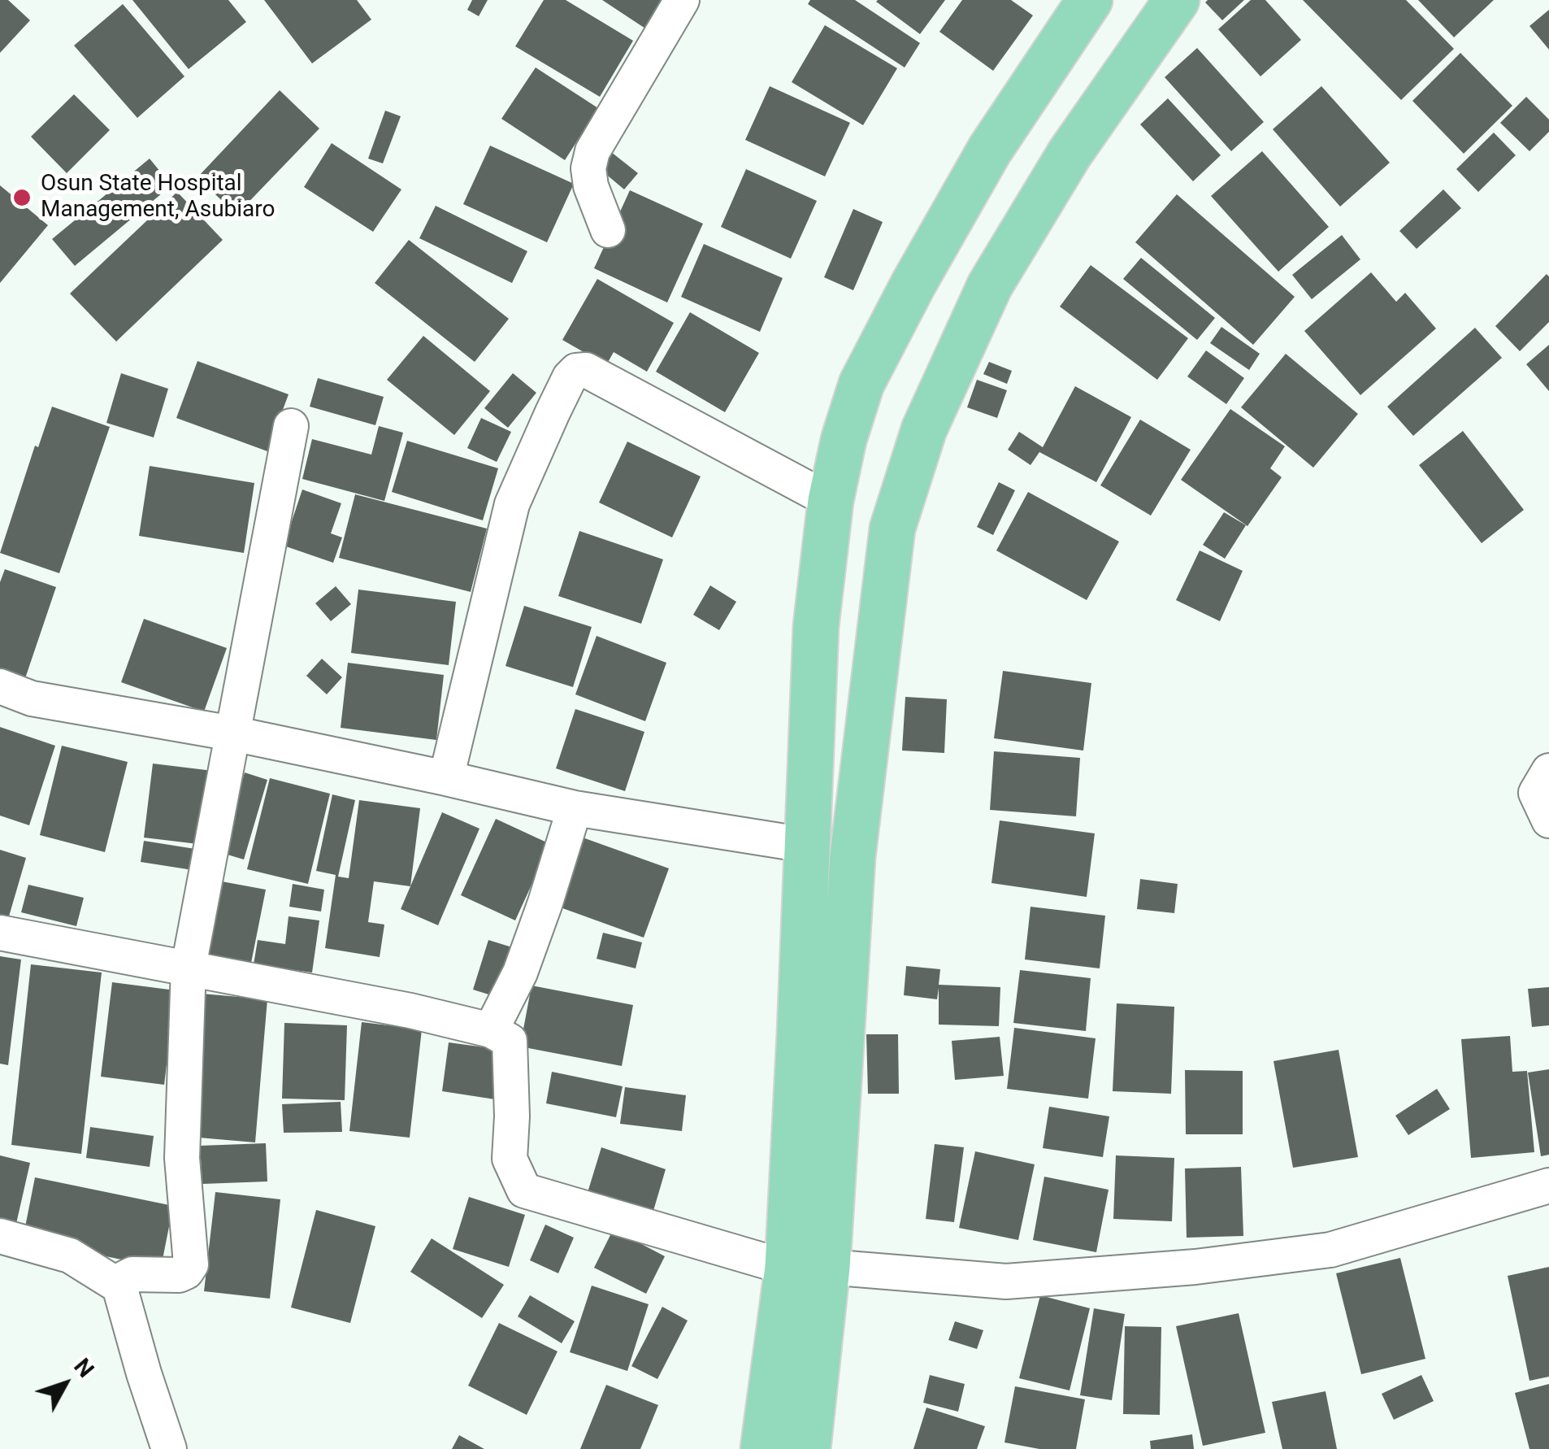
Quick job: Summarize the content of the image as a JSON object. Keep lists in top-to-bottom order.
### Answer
{
  "places": ["Osun State Hospital Management, Asubiaro"],
  "north": "top right"
}
